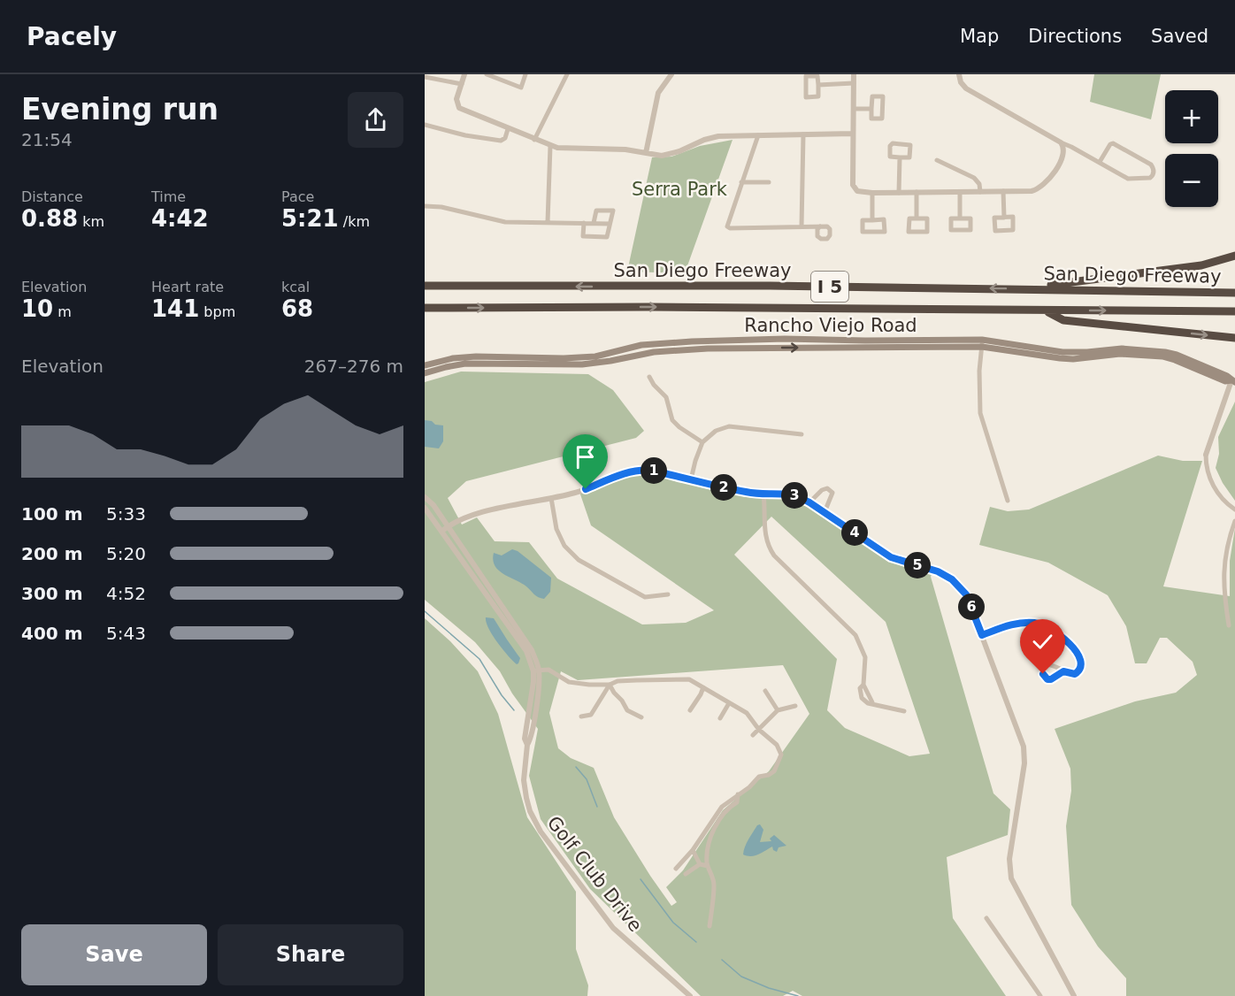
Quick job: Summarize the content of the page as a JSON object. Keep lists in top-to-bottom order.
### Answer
{
  "streets": {
    "highway": ["San Diego Freeway", "I 5"],
    "main road": ["Rancho Viejo Road"],
    "street": ["Golf Club Drive"]
  },
  "parks": ["Serra Park"],
  "page": {
    "header": "Pacely",
    "nav": ["Map", "Directions", "Saved"],
    "heading": ["Evening run", "21:54"],
    "map_buttons": ["+", "−"],
    "stats": [
      ["Distance", "0.88 km"],
      ["Time", "4:42"],
      ["Pace", "5:21 /km"],
      ["Elevation", "10 m"],
      ["Heart rate", "141 bpm"],
      ["kcal", "68"]
    ],
    "chart": ["Elevation", "267–276 m"],
    "pins": [
      "1",
      "2",
      "3",
      "4",
      "5",
      "6"
    ],
    "list": [
      {
        "name": "100 m",
        "note": "5:33"
      },
      {
        "name": "200 m",
        "note": "5:20"
      },
      {
        "name": "300 m",
        "note": "4:52"
      },
      {
        "name": "400 m",
        "note": "5:43"
      }
    ],
    "buttons": ["Save", "Share"]
  }
}
